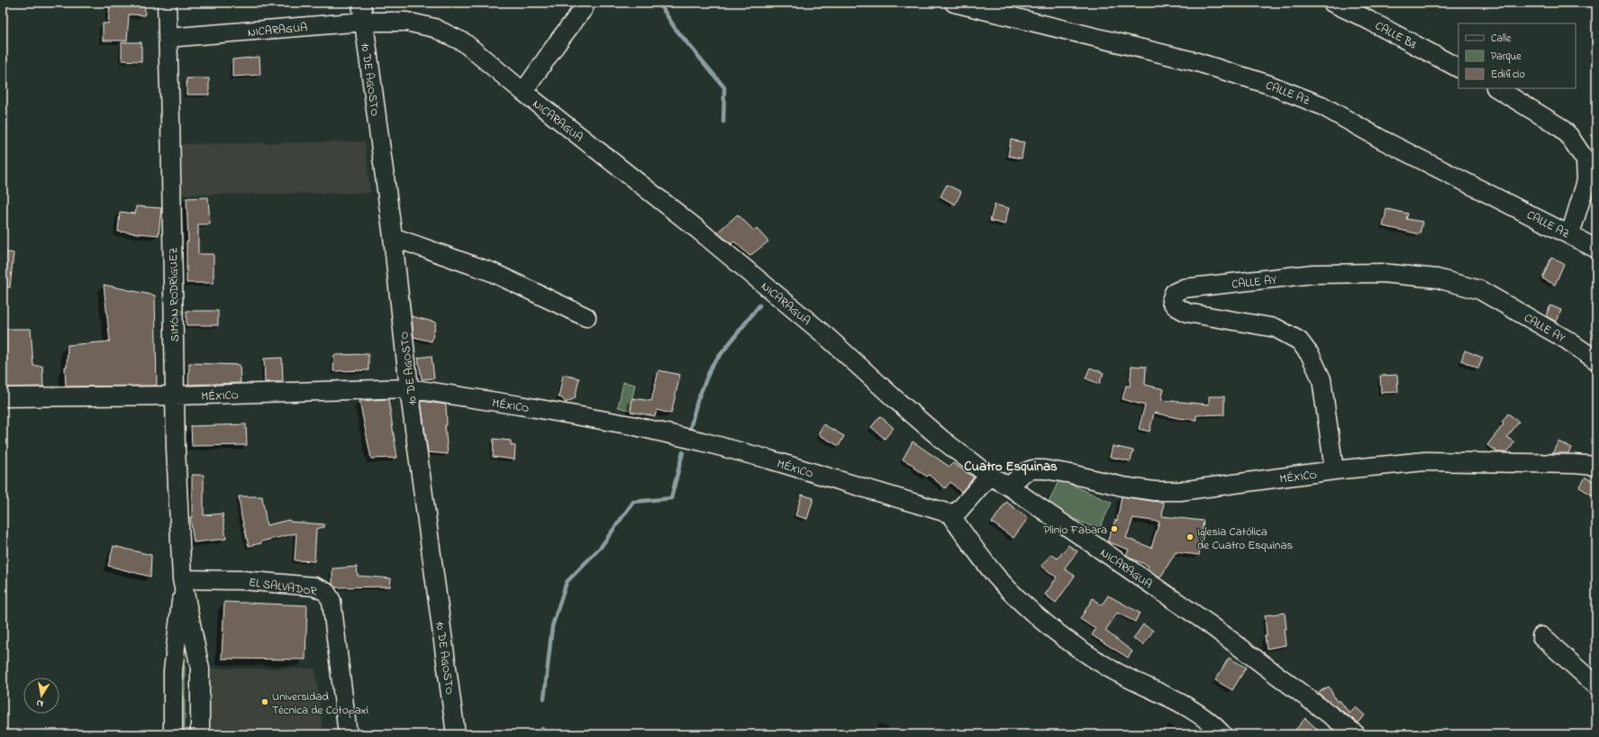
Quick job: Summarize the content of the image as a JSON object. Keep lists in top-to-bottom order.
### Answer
{
  "streets": {
    "street": [
      "NICARAGUA",
      "CALLE B8",
      "10 DE AGOSTO",
      "CALLE AZ",
      "CALLE AY",
      "SIMÓN RODRÍGUEZ",
      "MÉXICO",
      "EL SALVADOR"
    ]
  },
  "crossings": [
    ["NICARAGUA", "10 DE AGOSTO"],
    ["NICARAGUA", "SIMÓN RODRÍGUEZ"],
    ["NICARAGUA", "MÉXICO"],
    ["10 DE AGOSTO", "MÉXICO"],
    ["CALLE AY", "MÉXICO"],
    ["SIMÓN RODRÍGUEZ", "MÉXICO"],
    ["SIMÓN RODRÍGUEZ", "EL SALVADOR"]
  ],
  "districts": ["Cuatro Esquinas"],
  "places": ["Plinio Fabara", "Iglesia Católica de Cuatro Esquinas", "Universidad Técnica de Cotopaxi"],
  "legend": ["Calle", "Parque", "Edificio"],
  "north": "bottom"
}
